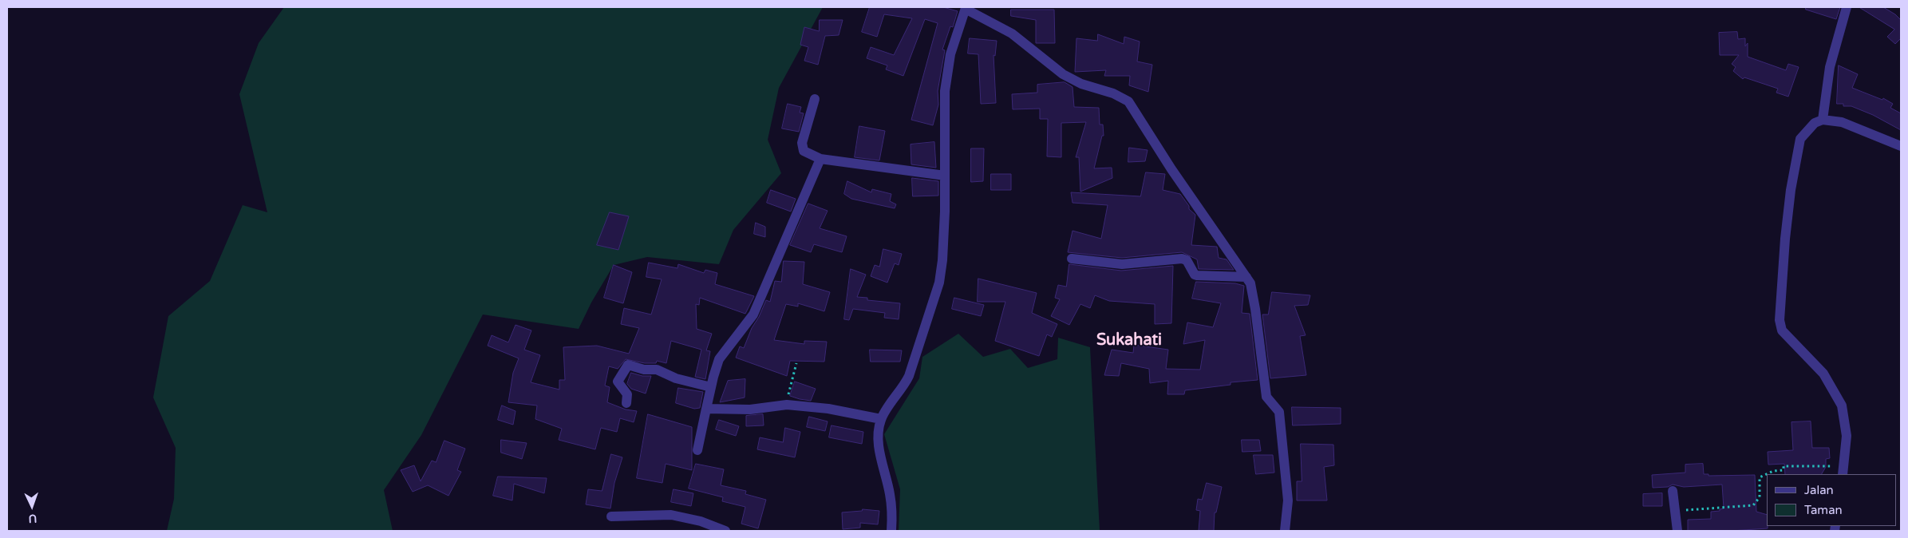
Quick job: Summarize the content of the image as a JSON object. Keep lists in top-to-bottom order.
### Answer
{
  "districts": ["Sukahati"],
  "legend": ["Jalan", "Taman"],
  "north": "bottom"
}
